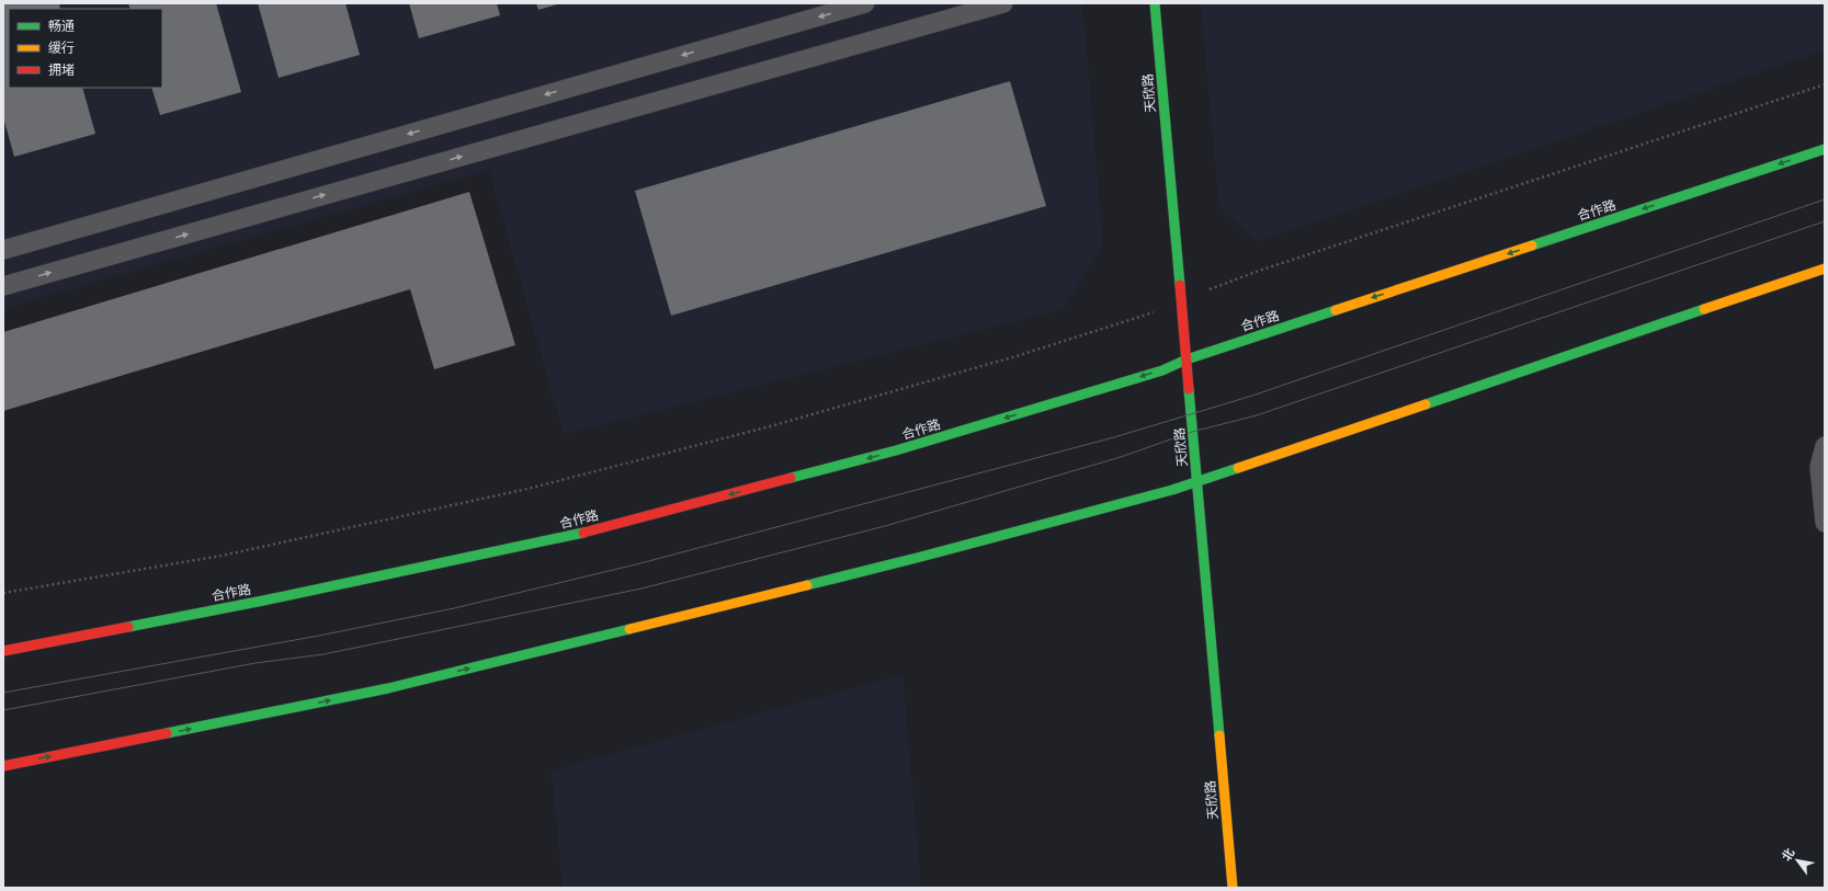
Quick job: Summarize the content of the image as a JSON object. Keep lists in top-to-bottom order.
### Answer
{
  "streets": {
    "main road": ["天欣路", "合作路"]
  },
  "crossings": [
    ["天欣路", "合作路"]
  ],
  "one_way": ["合作路"],
  "legend": ["畅通", "缓行", "拥堵"],
  "north": "top left"
}
